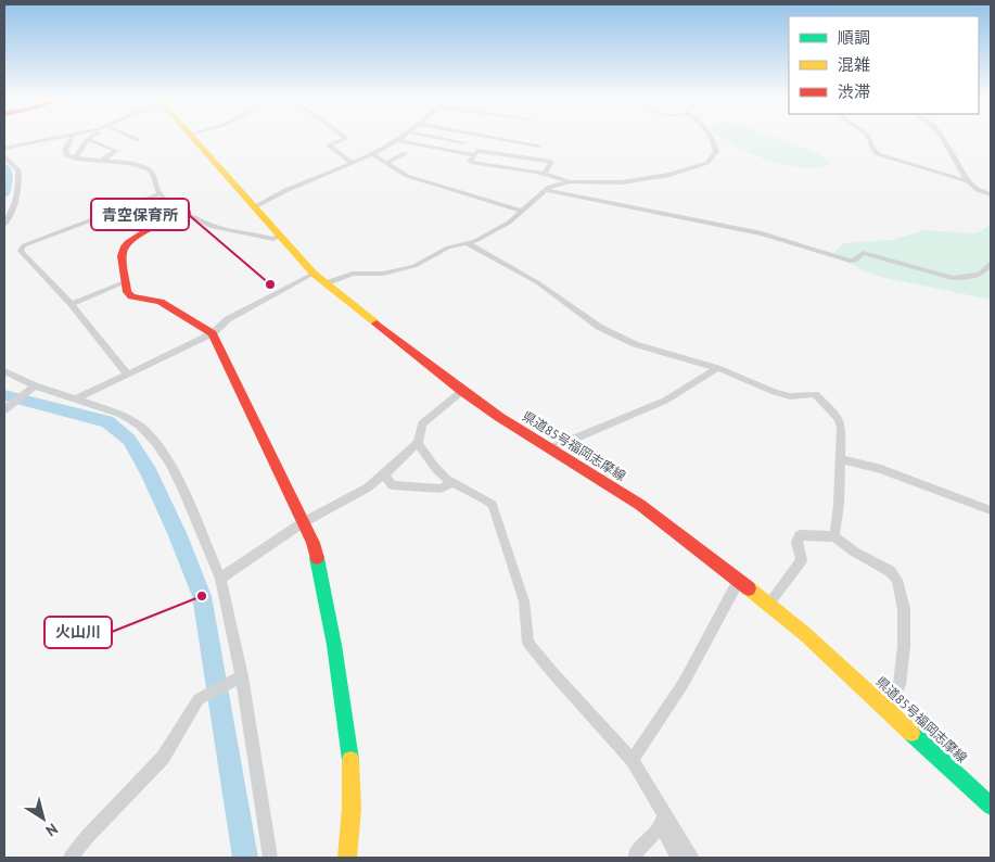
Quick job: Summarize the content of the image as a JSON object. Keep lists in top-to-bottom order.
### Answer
{
  "streets": {
    "main road": ["県道85号福岡志摩線"]
  },
  "places": ["青空保育所", "火山川"],
  "legend": ["順調", "混雑", "渋滞"],
  "north": "bottom right"
}
